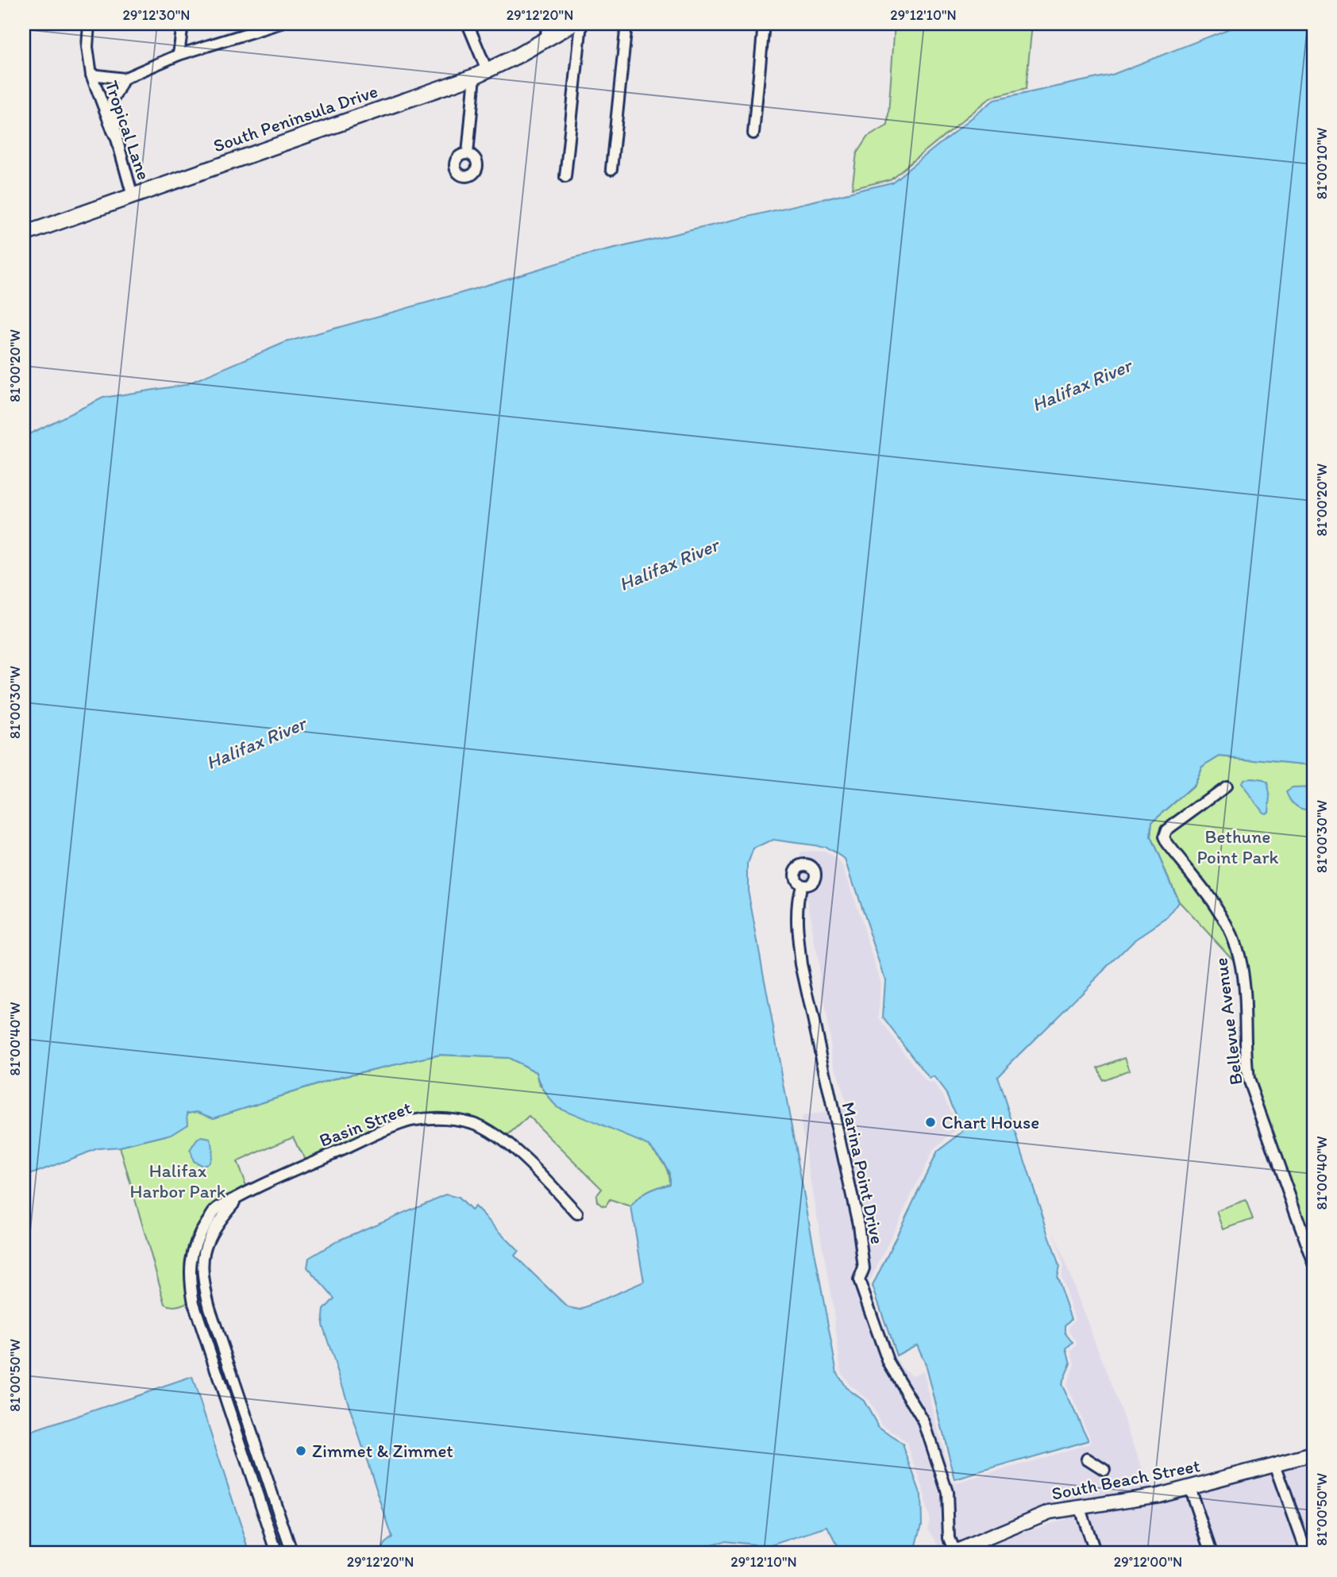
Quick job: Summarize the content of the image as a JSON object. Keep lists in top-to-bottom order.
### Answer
{
  "streets": {
    "main road": ["South Peninsula Drive"],
    "street": [
      "Tropical Lane",
      "Bellevue Avenue",
      "Basin Street",
      "Marina Point Drive",
      "South Beach Street"
    ]
  },
  "crossings": [
    ["South Peninsula Drive", "Tropical Lane"],
    ["Marina Point Drive", "South Beach Street"]
  ],
  "water": ["Halifax River"],
  "parks": ["Bethune Point Park", "Halifax Harbor Park"],
  "places": ["Chart House", "Zimmet & Zimmet"],
  "coordinates": [
    "29°12'30\"N",
    "29°12'20\"N",
    "29°12'10\"N",
    "81°00'10\"W",
    "81°00'20\"W",
    "81°00'30\"W",
    "81°00'40\"W",
    "81°00'50\"W",
    "29°12'00\"N"
  ]
}
